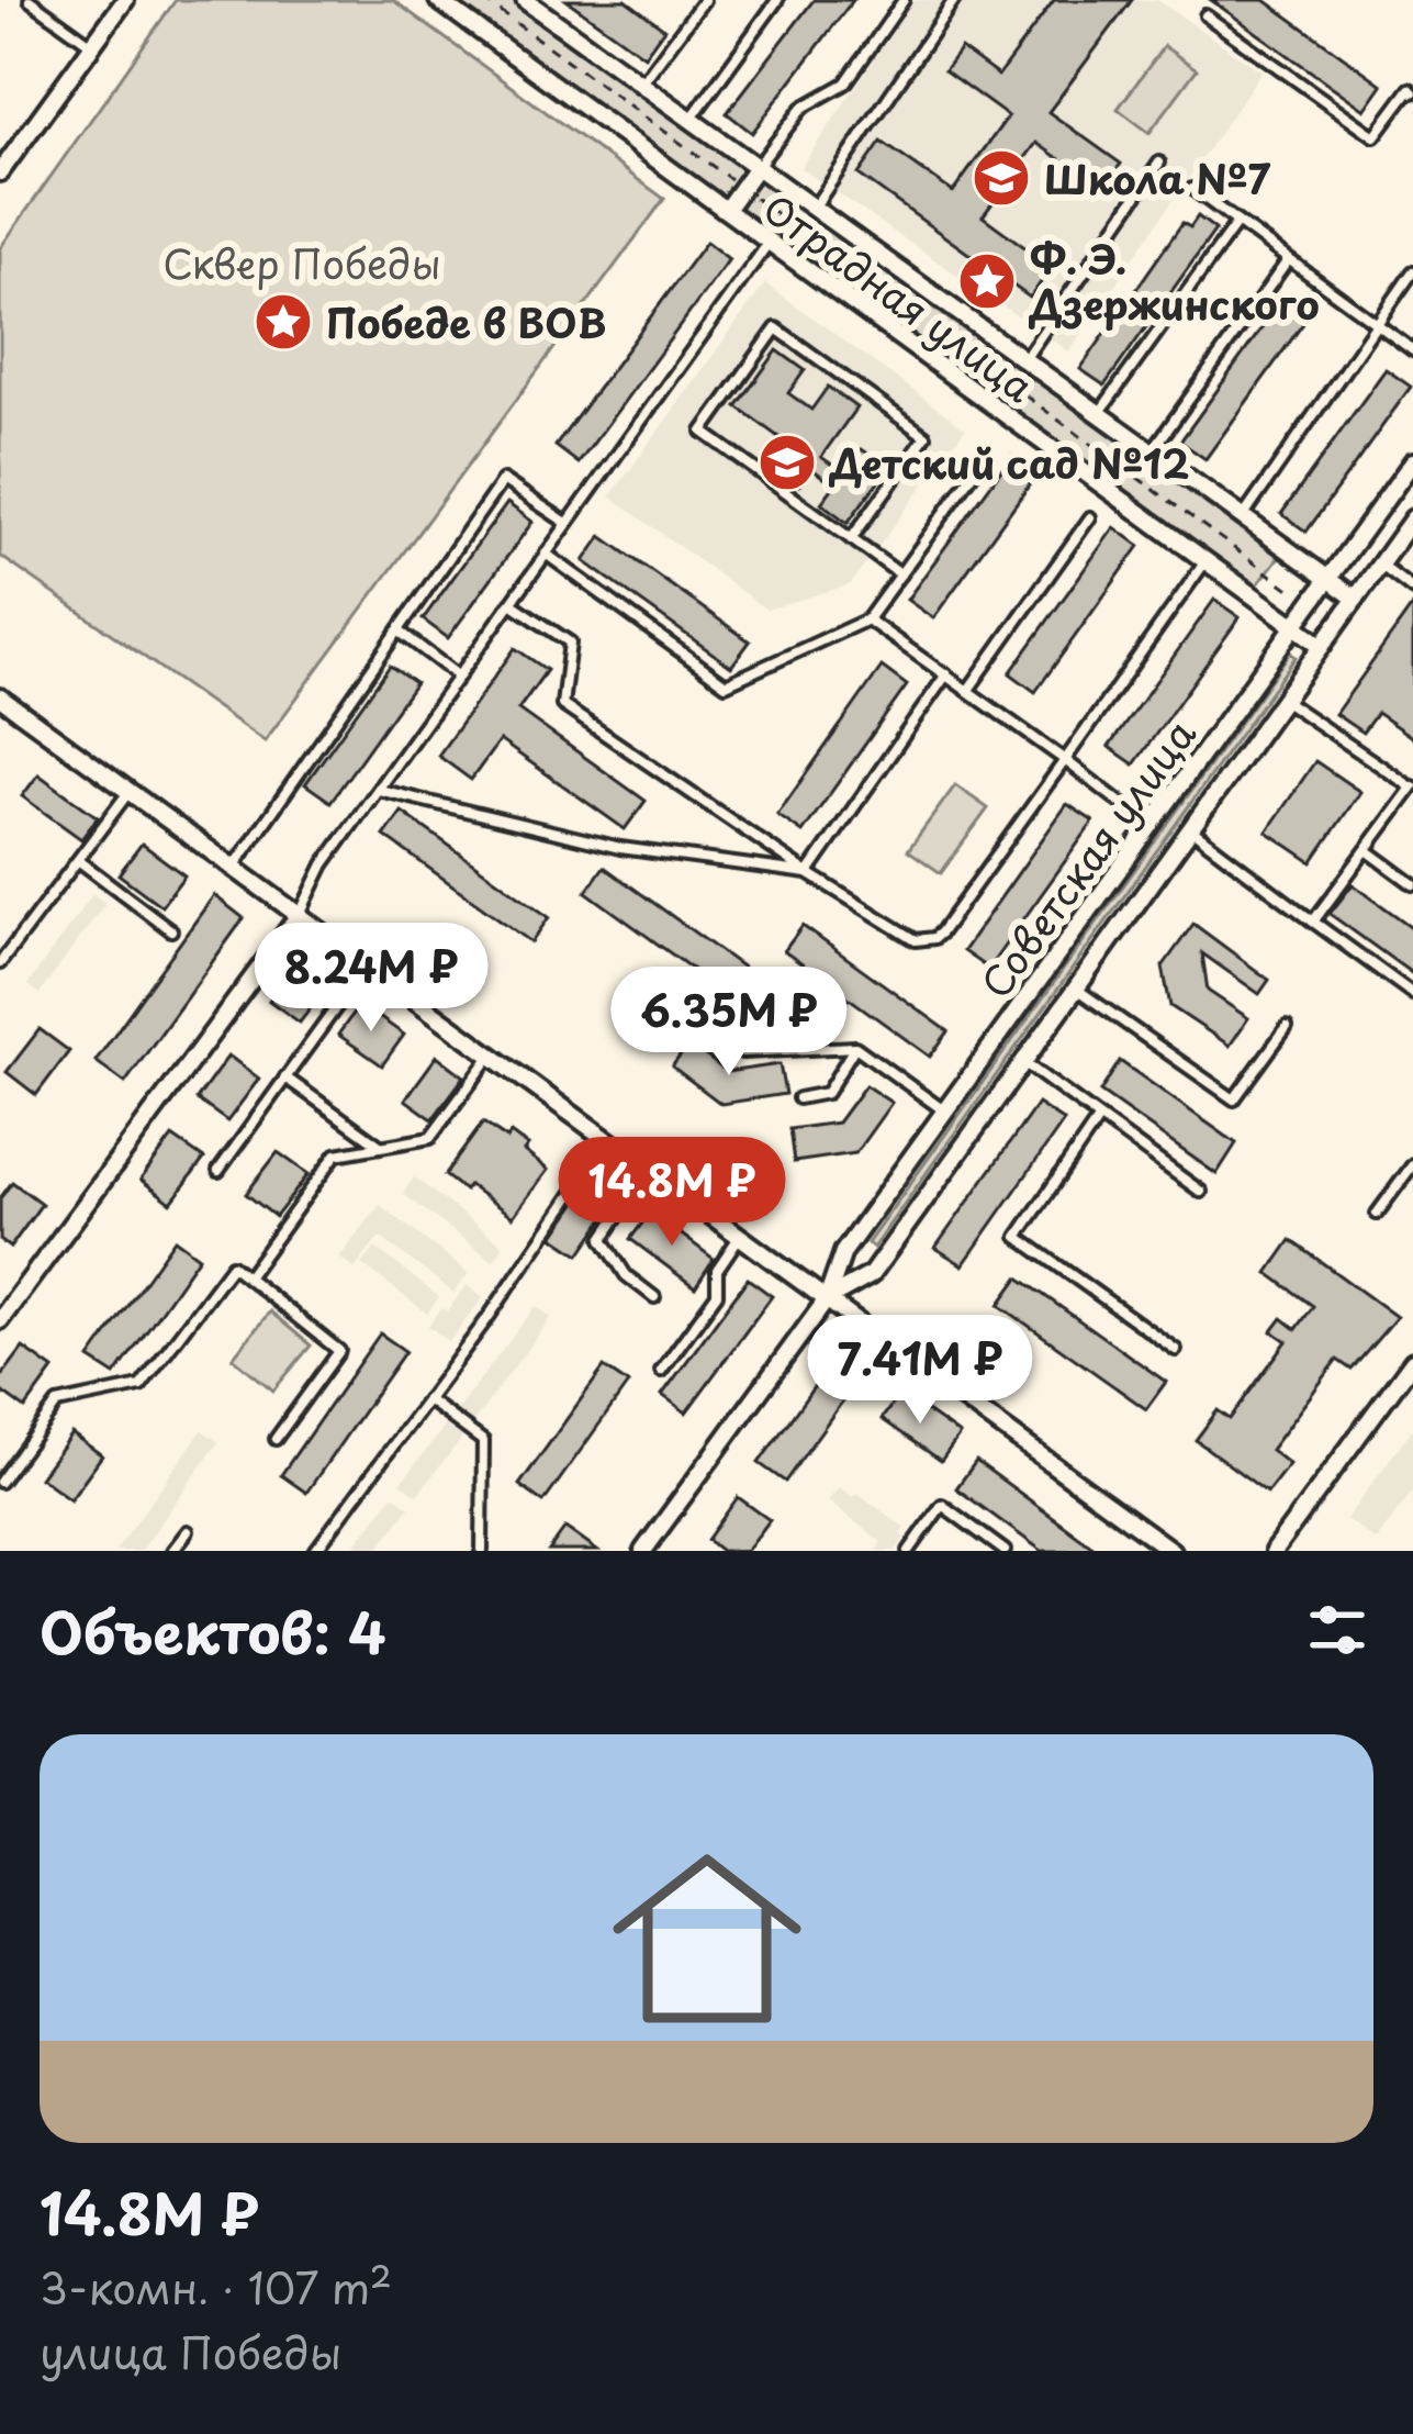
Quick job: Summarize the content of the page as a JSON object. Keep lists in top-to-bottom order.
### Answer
{
  "streets": {
    "street": ["Отрадная улица", "Советская улица"]
  },
  "crossings": [
    ["Отрадная улица", "Советская улица"]
  ],
  "parks": ["Сквер Победы"],
  "places": {
    "school or university": ["Школа №7", "Детский сад №12"],
    "place": ["Ф. Э. Дзержинского", "Победе в ВОВ"]
  },
  "page": {
    "price": [
      "8.24M ₽",
      "6.35M ₽",
      "14.8M ₽",
      "7.41M ₽"
    ],
    "heading": "Объектов: 4",
    "list": [
      {
        "name": "14.8M ₽",
        "note": "3-комн. · 107 m² · улица Победы"
      }
    ]
  }
}
